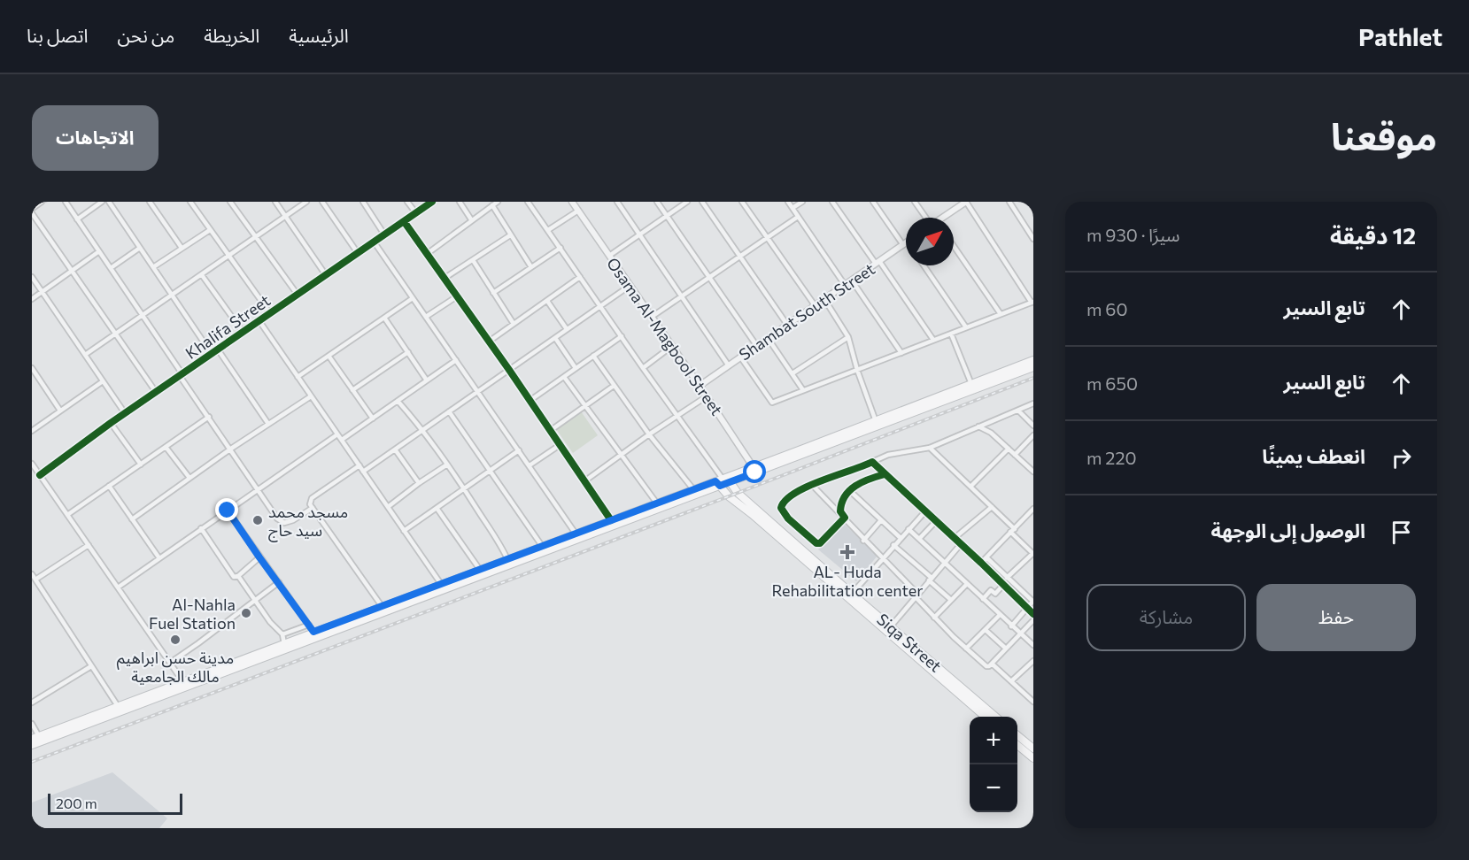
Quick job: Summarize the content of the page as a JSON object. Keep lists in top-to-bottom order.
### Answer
{
  "streets": {
    "main road": ["Siqa Street"],
    "street": ["Shambat South Street", "Khalifa Street", "Osama Al-Magbool Street"]
  },
  "crossings": [
    ["Shambat South Street", "Osama Al-Magbool Street"]
  ],
  "places": {
    "other": ["مسجد محمد سيد حاج", "Al-Nahla Fuel Station", "مدينة حسن ابراهيم مالك الجامعية"],
    "health": ["AL- Huda Rehabilitation center"]
  },
  "scale_bar": "200 m",
  "north": "top right",
  "page": {
    "header": "Pathlet",
    "nav": [
      "الرئيسية",
      "الخريطة",
      "من نحن",
      "اتصل بنا"
    ],
    "title": "موقعنا",
    "buttons": [
      "الاتجاهات",
      ["حفظ", "مشاركة"]
    ],
    "heading": ["12 دقيقة", "سيرًا · 930 m"],
    "list": [
      ["تابع السير", "60 m"],
      ["تابع السير", "650 m"],
      ["انعطف يمينًا", "220 m"],
      "الوصول إلى الوجهة"
    ],
    "map_buttons": ["+", "−"],
    "scale": "200 m"
  }
}
